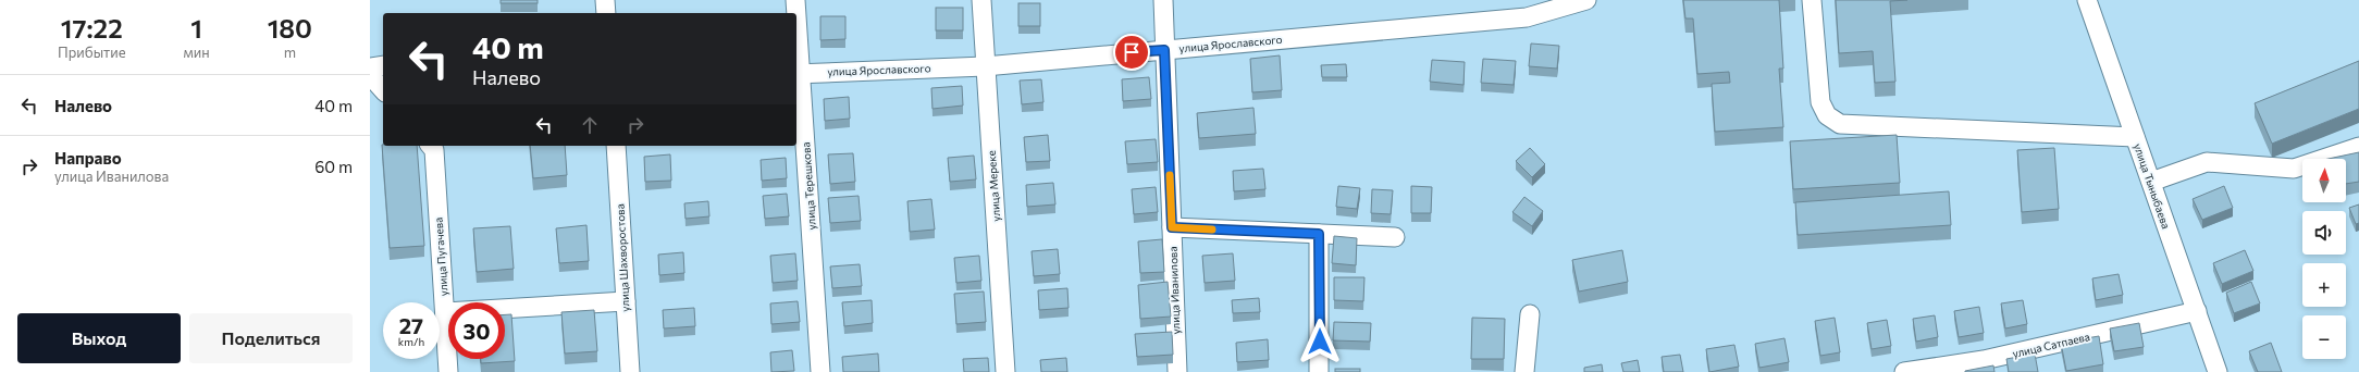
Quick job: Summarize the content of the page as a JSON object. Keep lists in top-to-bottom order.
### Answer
{
  "streets": {
    "street": [
      "улица Ярославского",
      "улица Терешкова",
      "улица Мереке",
      "улица Тыныбаева",
      "улица Пугачева",
      "улица Шахворостова",
      "улица Иванилова",
      "улица Сатпаева"
    ]
  },
  "crossings": [
    ["улица Ярославского", "улица Терешкова"],
    ["улица Ярославского", "улица Мереке"],
    ["улица Ярославского", "улица Иванилова"],
    ["улица Тыныбаева", "улица Сатпаева"]
  ],
  "north": "top",
  "page": {
    "eta": [
      "17:22",
      "Прибытие",
      "1",
      "мин",
      "180",
      "m"
    ],
    "turn": ["40 m", "Налево"],
    "list": [
      {
        "name": "Налево",
        "value": "40 m"
      },
      {
        "name": "Направо",
        "note": "улица Иванилова",
        "value": "60 m"
      }
    ],
    "map_buttons": ["+", "−"],
    "speed": "27 km/h",
    "limit": "30",
    "buttons": ["Выход", "Поделиться"]
  }
}
